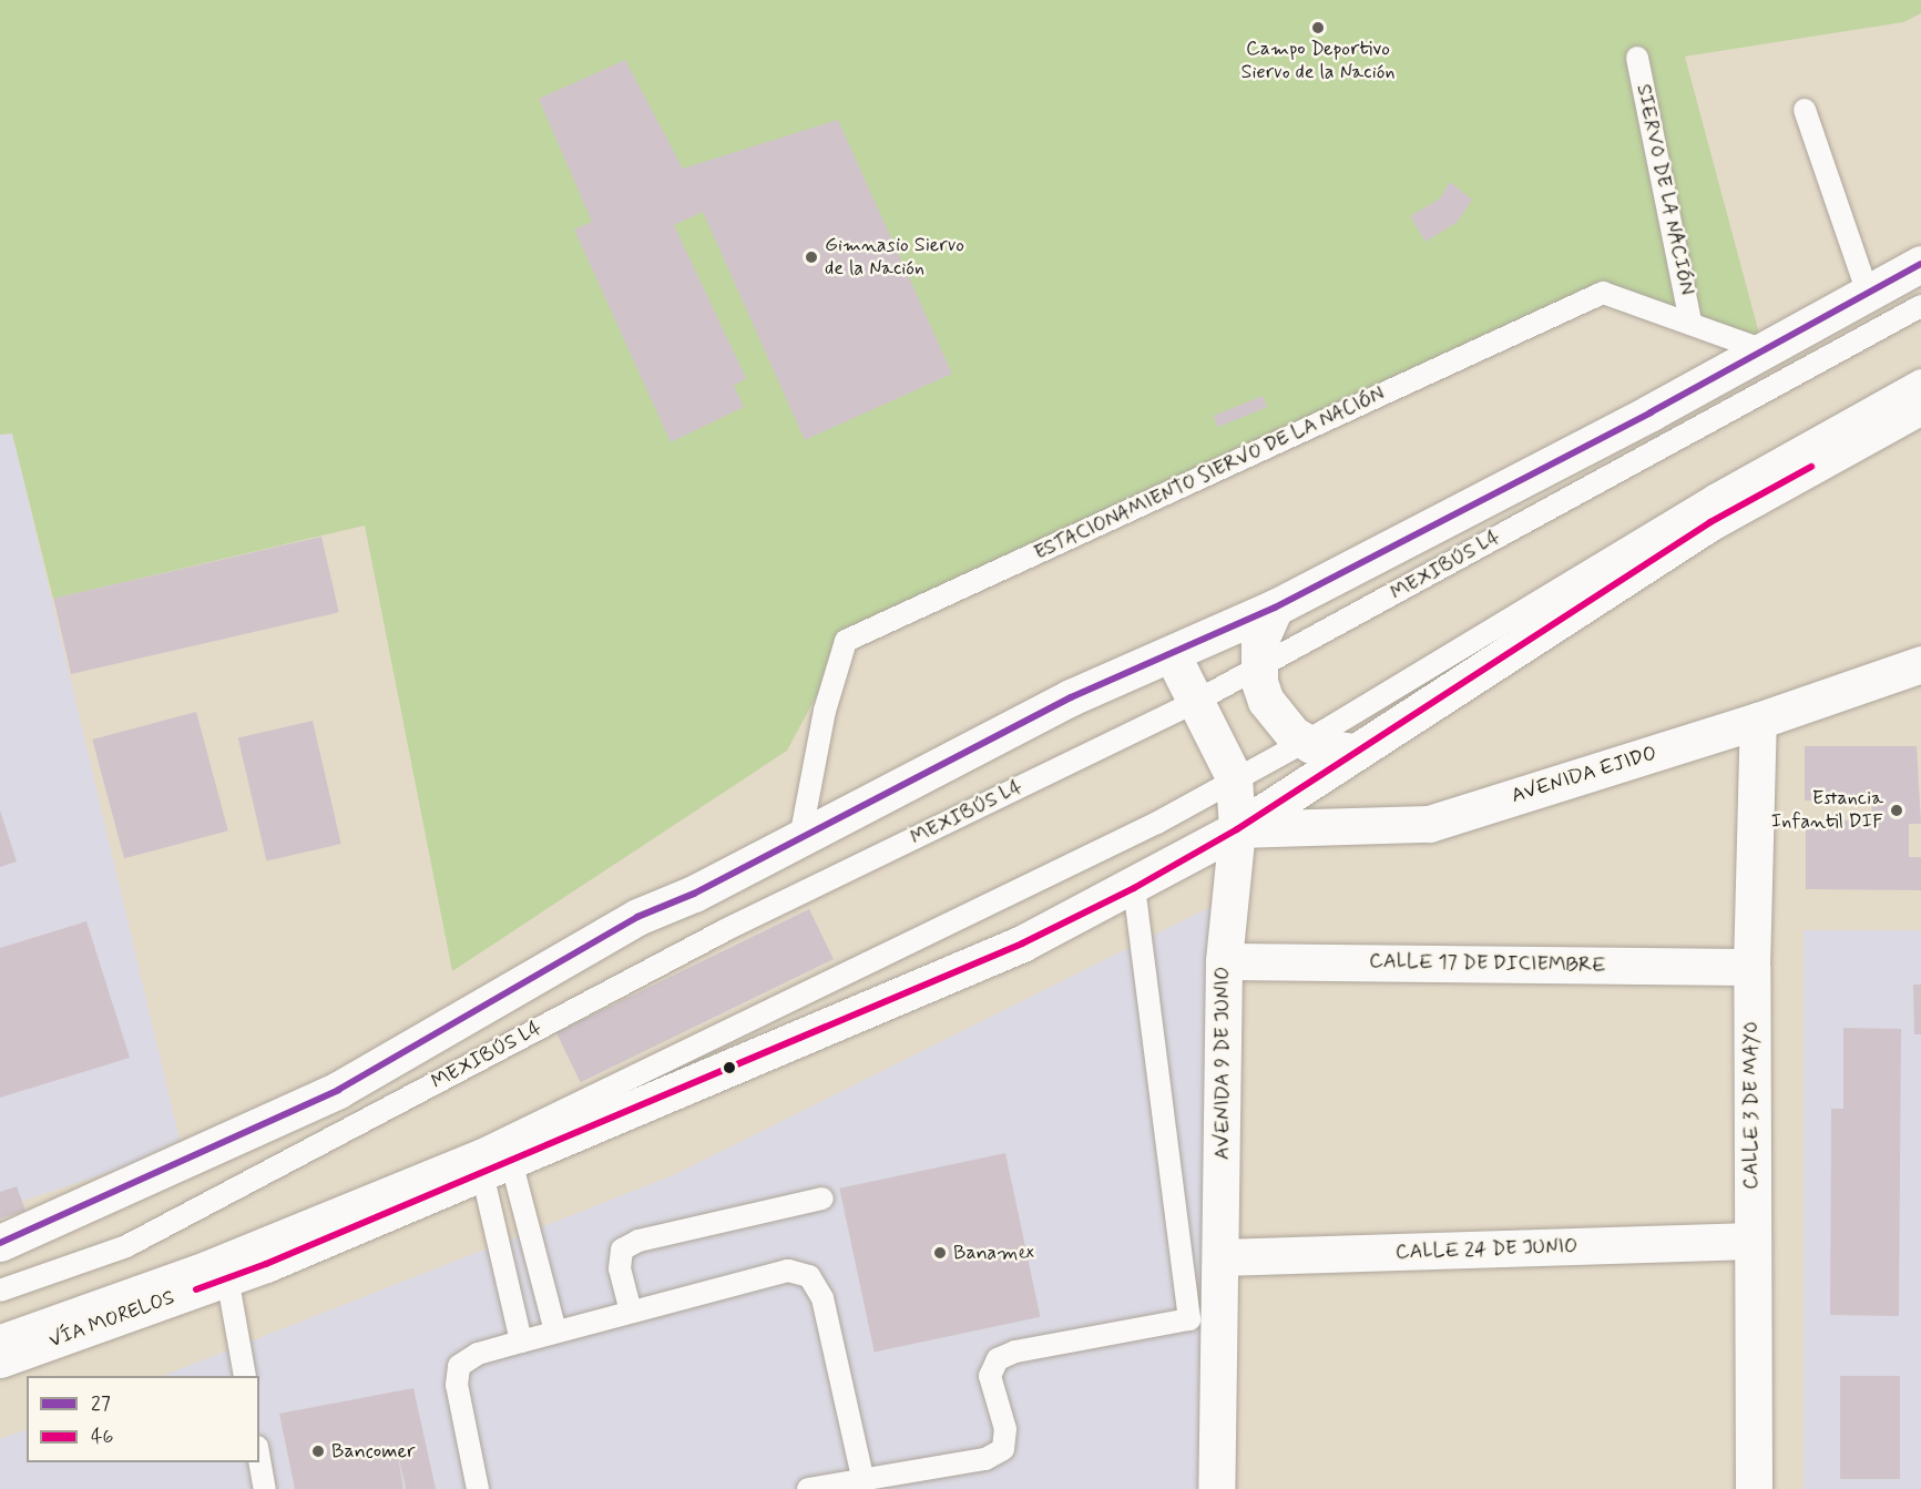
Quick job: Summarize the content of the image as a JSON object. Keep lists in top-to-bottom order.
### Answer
{
  "streets": {
    "main road": [
      "AVENIDA EJIDO",
      "CALLE 17 DE DICIEMBRE",
      "AVENIDA 9 DE JUNIO",
      "CALLE 3 DE MAYO",
      "CALLE 24 DE JUNIO",
      "VÍA MORELOS"
    ],
    "lane": ["SIERVO DE LA NACIÓN", "ESTACIONAMIENTO SIERVO DE LA NACIÓN", "MEXIBÚS L4"]
  },
  "crossings": [
    ["SIERVO DE LA NACIÓN", "ESTACIONAMIENTO SIERVO DE LA NACIÓN"],
    ["MEXIBÚS L4", "AVENIDA 9 DE JUNIO"],
    ["AVENIDA EJIDO", "AVENIDA 9 DE JUNIO"],
    ["AVENIDA EJIDO", "CALLE 3 DE MAYO"],
    ["AVENIDA EJIDO", "VÍA MORELOS"],
    ["CALLE 17 DE DICIEMBRE", "AVENIDA 9 DE JUNIO"],
    ["CALLE 17 DE DICIEMBRE", "CALLE 3 DE MAYO"],
    ["AVENIDA 9 DE JUNIO", "CALLE 24 DE JUNIO"],
    ["AVENIDA 9 DE JUNIO", "VÍA MORELOS"],
    ["CALLE 3 DE MAYO", "CALLE 24 DE JUNIO"]
  ],
  "places": [
    "Campo Deportivo Siervo de la Nación",
    "Gimnasio Siervo de la Nación",
    "Estancia Infantil DIF",
    "Banamex",
    "Bancomer"
  ],
  "lines": ["transit line 27", "transit line 46"],
  "legend": ["27", "46"]
}
